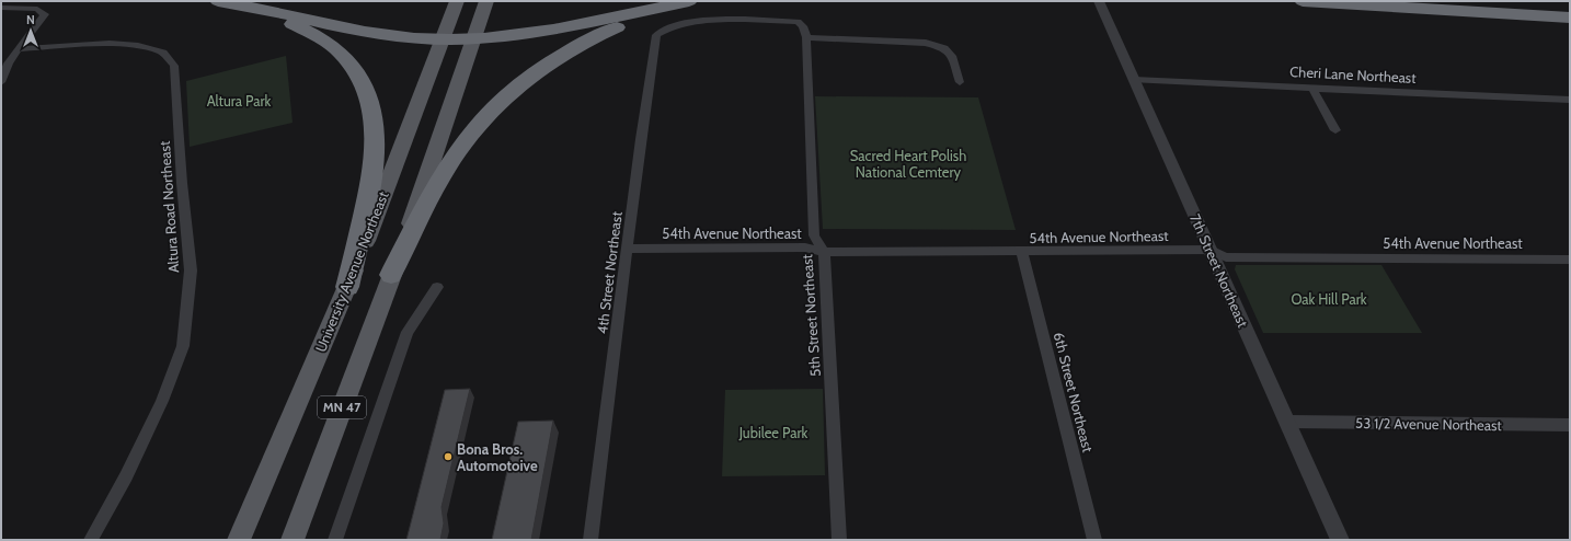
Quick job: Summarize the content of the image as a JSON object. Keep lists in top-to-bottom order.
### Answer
{
  "streets": {
    "main road": ["University Avenue Northeast", "MN 47"],
    "street": [
      "Cheri Lane Northeast",
      "Altura Road Northeast",
      "54th Avenue Northeast",
      "7th Street Northeast",
      "4th Street Northeast",
      "5th Street Northeast",
      "6th Street Northeast",
      "53 1/2 Avenue Northeast"
    ]
  },
  "crossings": [
    ["Cheri Lane Northeast", "7th Street Northeast"],
    ["54th Avenue Northeast", "7th Street Northeast"],
    ["54th Avenue Northeast", "4th Street Northeast"],
    ["54th Avenue Northeast", "5th Street Northeast"],
    ["54th Avenue Northeast", "6th Street Northeast"],
    ["7th Street Northeast", "53 1/2 Avenue Northeast"],
    ["4th Street Northeast", "5th Street Northeast"]
  ],
  "parks": [
    "Altura Park",
    "Sacred Heart Polish National Cemtery",
    "Oak Hill Park",
    "Jubilee Park"
  ],
  "places": ["Bona Bros. Automotoive"],
  "north": "top"
}
